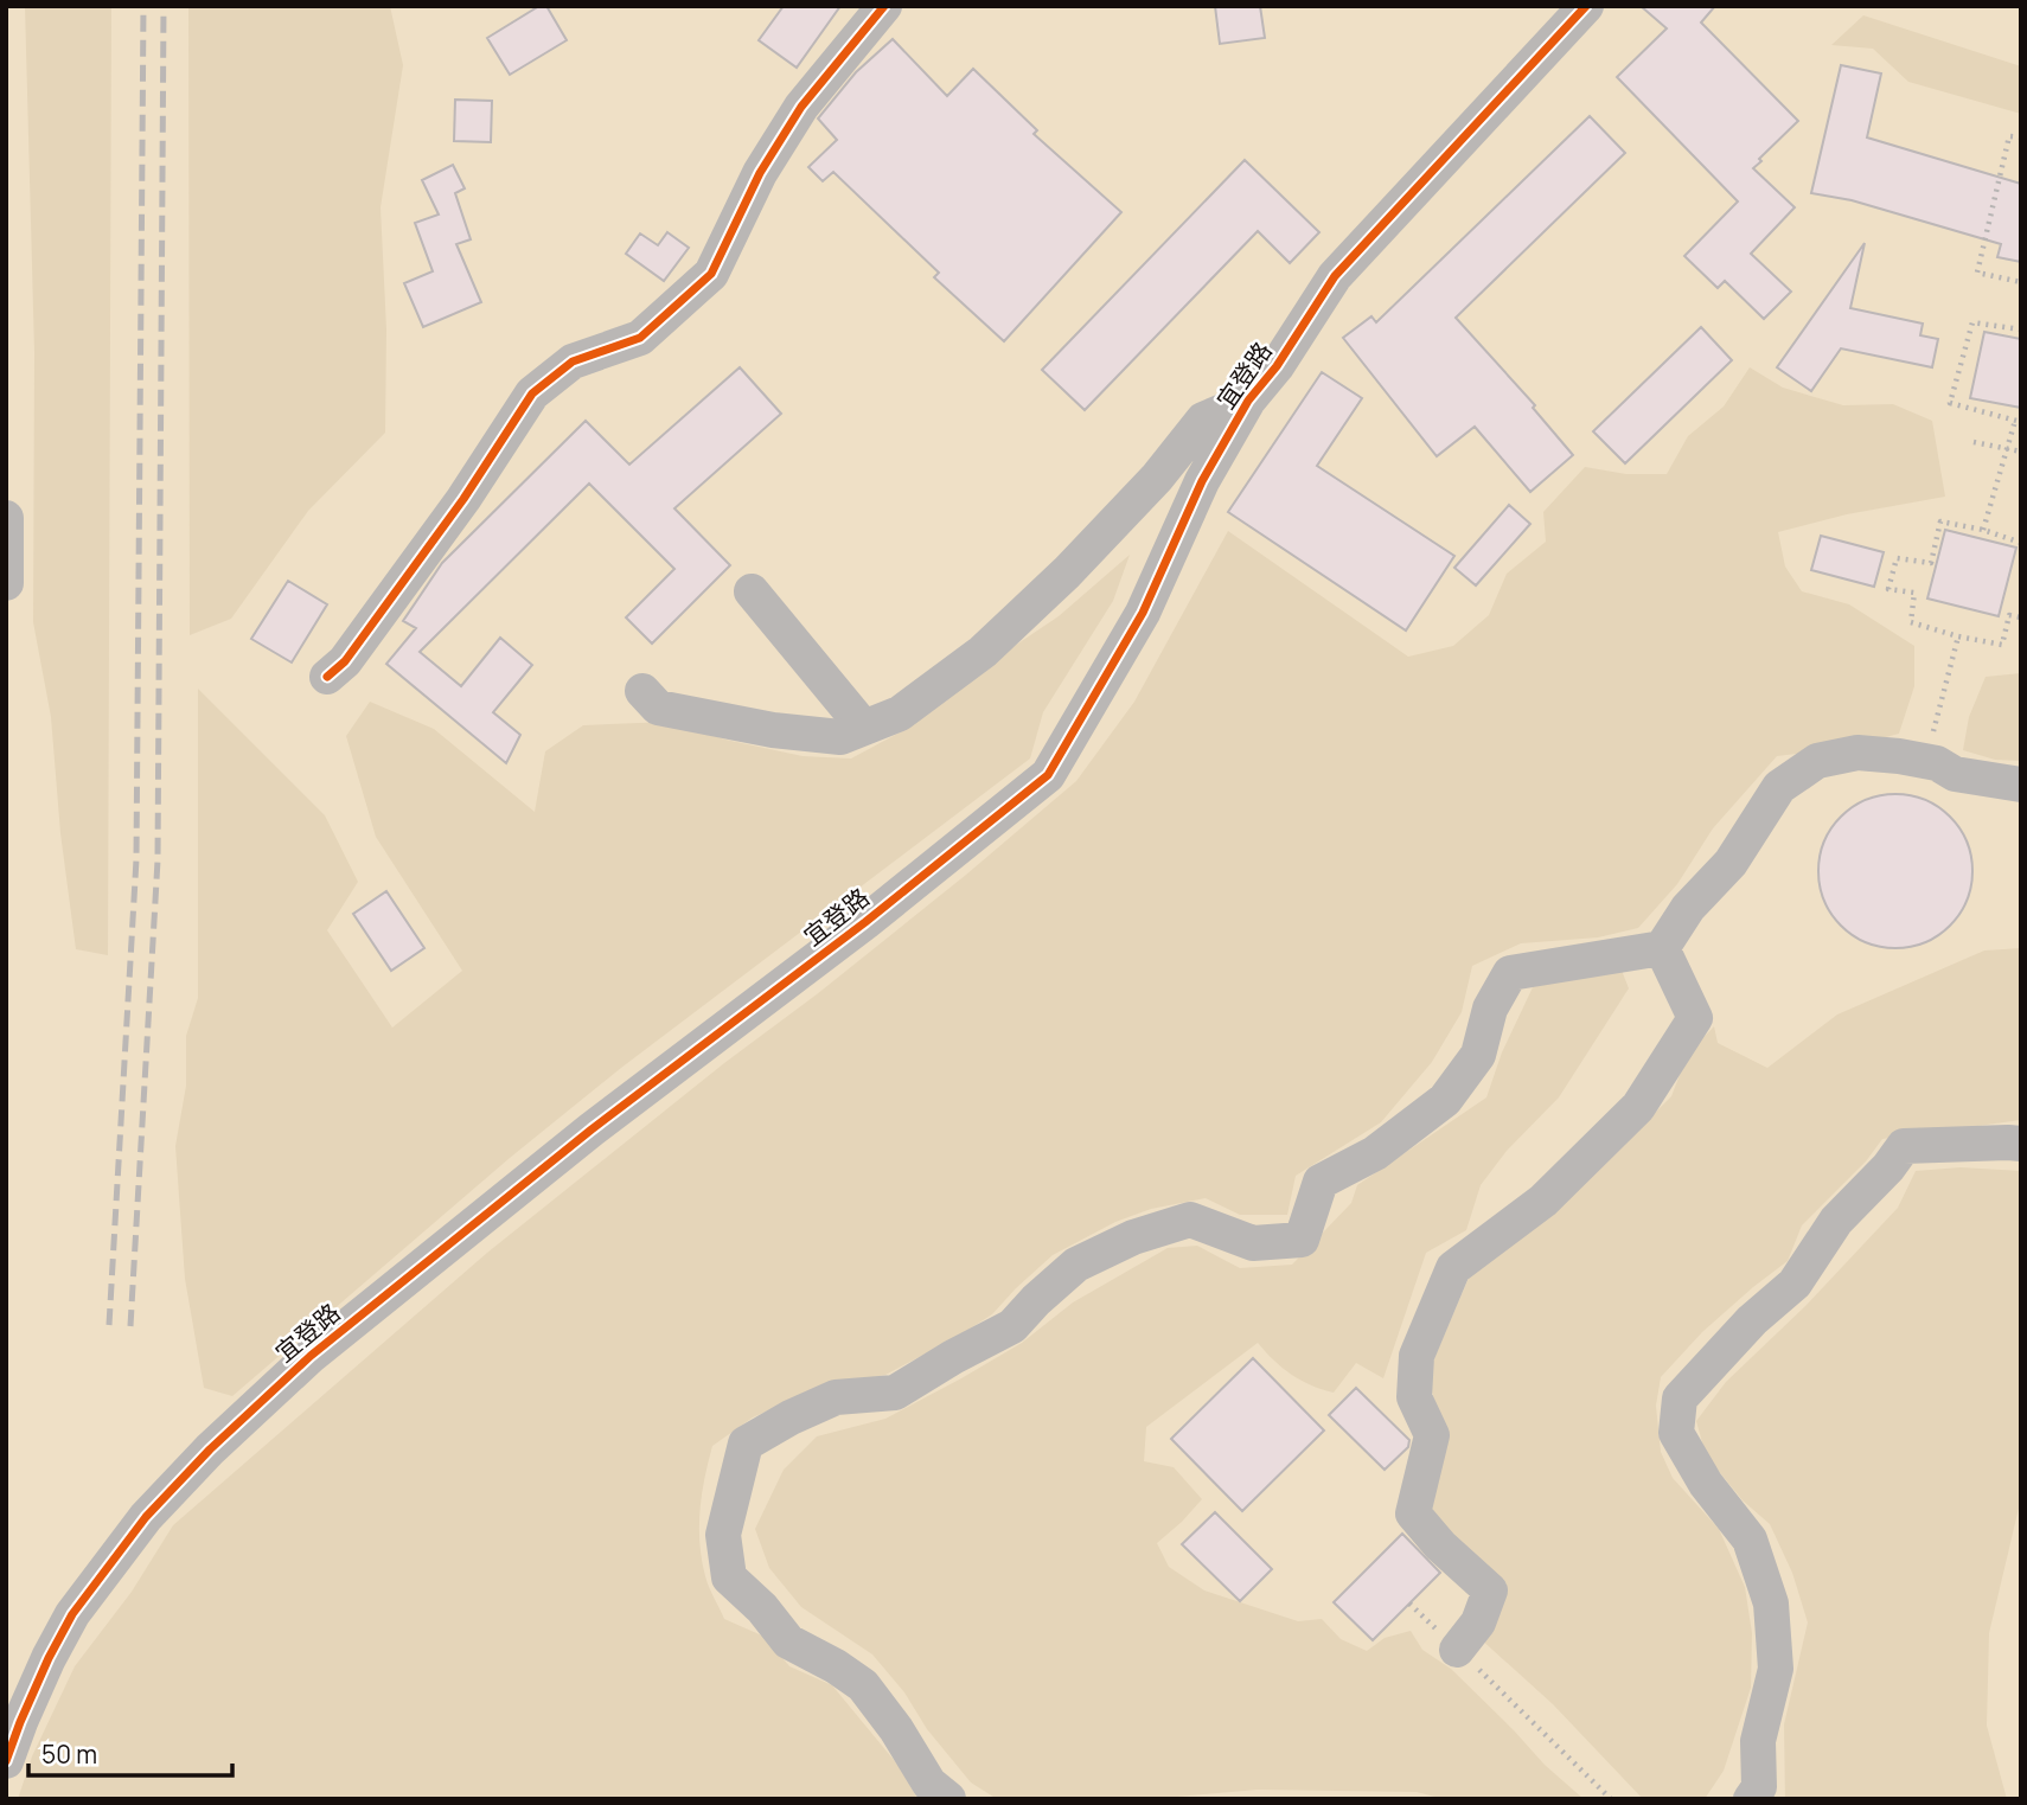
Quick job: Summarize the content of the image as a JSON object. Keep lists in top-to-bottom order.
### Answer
{
  "streets": {
    "street": ["宜登路"]
  },
  "scale_bar": "50 m"
}
